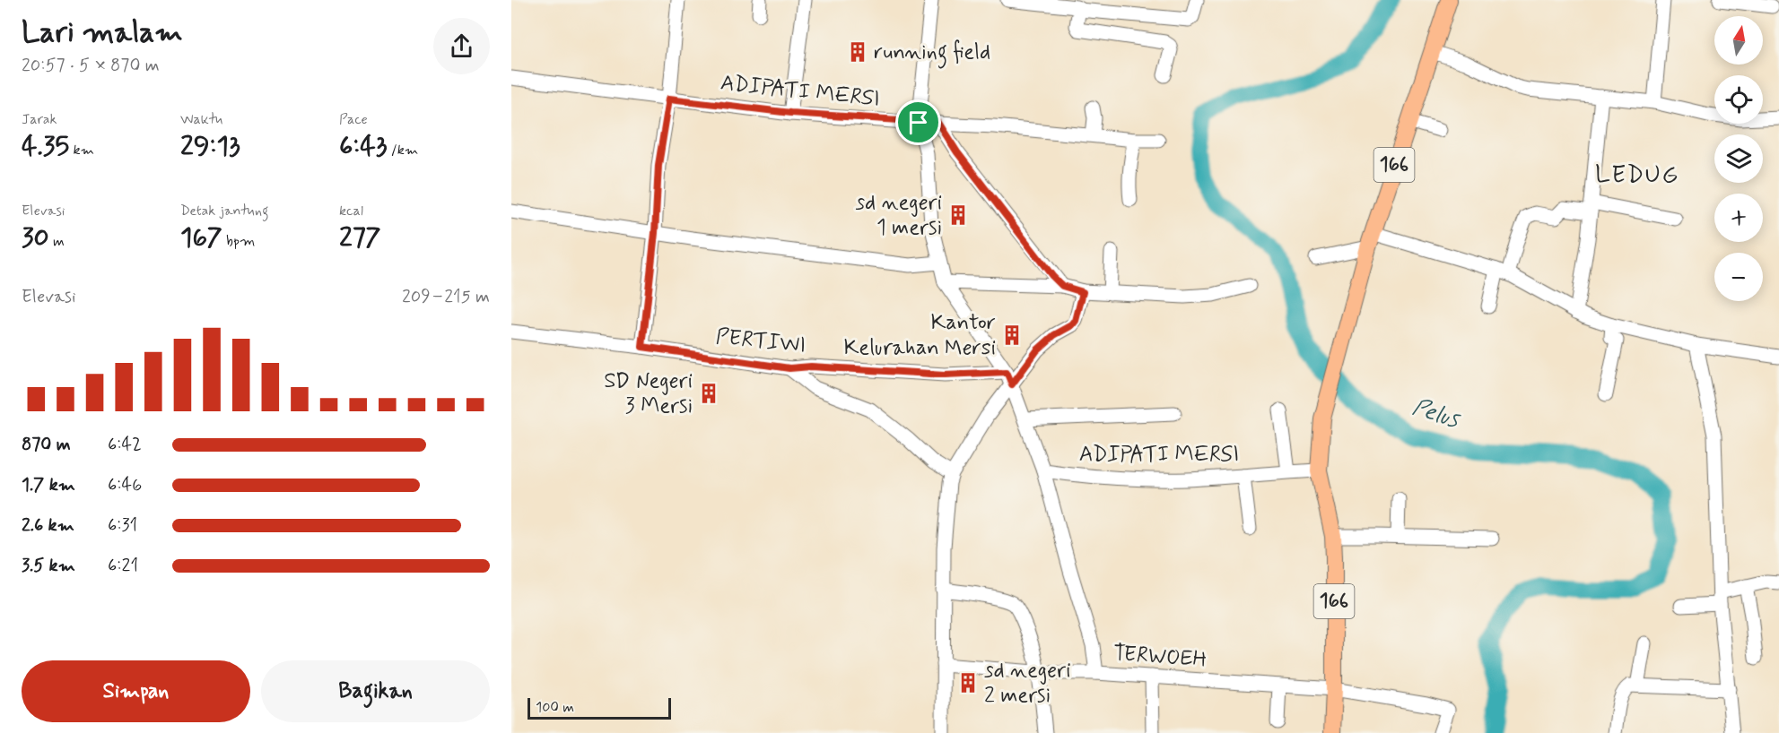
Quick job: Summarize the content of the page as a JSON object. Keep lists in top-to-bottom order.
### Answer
{
  "streets": {
    "main road": ["166"],
    "street": ["ADIPATI MERSI", "PERTIWI", "TERWOEH"]
  },
  "crossings": [
    ["ADIPATI MERSI", "166"],
    ["ADIPATI MERSI", "TERWOEH"],
    ["166", "TERWOEH"]
  ],
  "districts": ["LEDUG"],
  "water": ["Pelus"],
  "places": {
    "building": [
      "running field",
      "sd negeri 1 mersi",
      "Kantor Kelurahan Mersi",
      "SD Negeri 3 Mersi",
      "sd negeri 2 mersi"
    ]
  },
  "scale_bar": "100 m",
  "north": "top",
  "page": {
    "heading": ["Lari malam", "20:57 · 5 × 870 m"],
    "map_buttons": ["+", "−"],
    "stats": [
      ["Jarak", "4.35 km"],
      ["Waktu", "29:13"],
      ["Pace", "6:43 /km"],
      ["Elevasi", "30 m"],
      ["Detak jantung", "167 bpm"],
      ["kcal", "277"]
    ],
    "chart": ["Elevasi", "209–215 m"],
    "list": [
      {
        "name": "870 m",
        "note": "6:42"
      },
      {
        "name": "1.7 km",
        "note": "6:46"
      },
      {
        "name": "2.6 km",
        "note": "6:31"
      },
      {
        "name": "3.5 km",
        "note": "6:21"
      }
    ],
    "buttons": ["Simpan", "Bagikan"],
    "scale": "100 m"
  }
}
